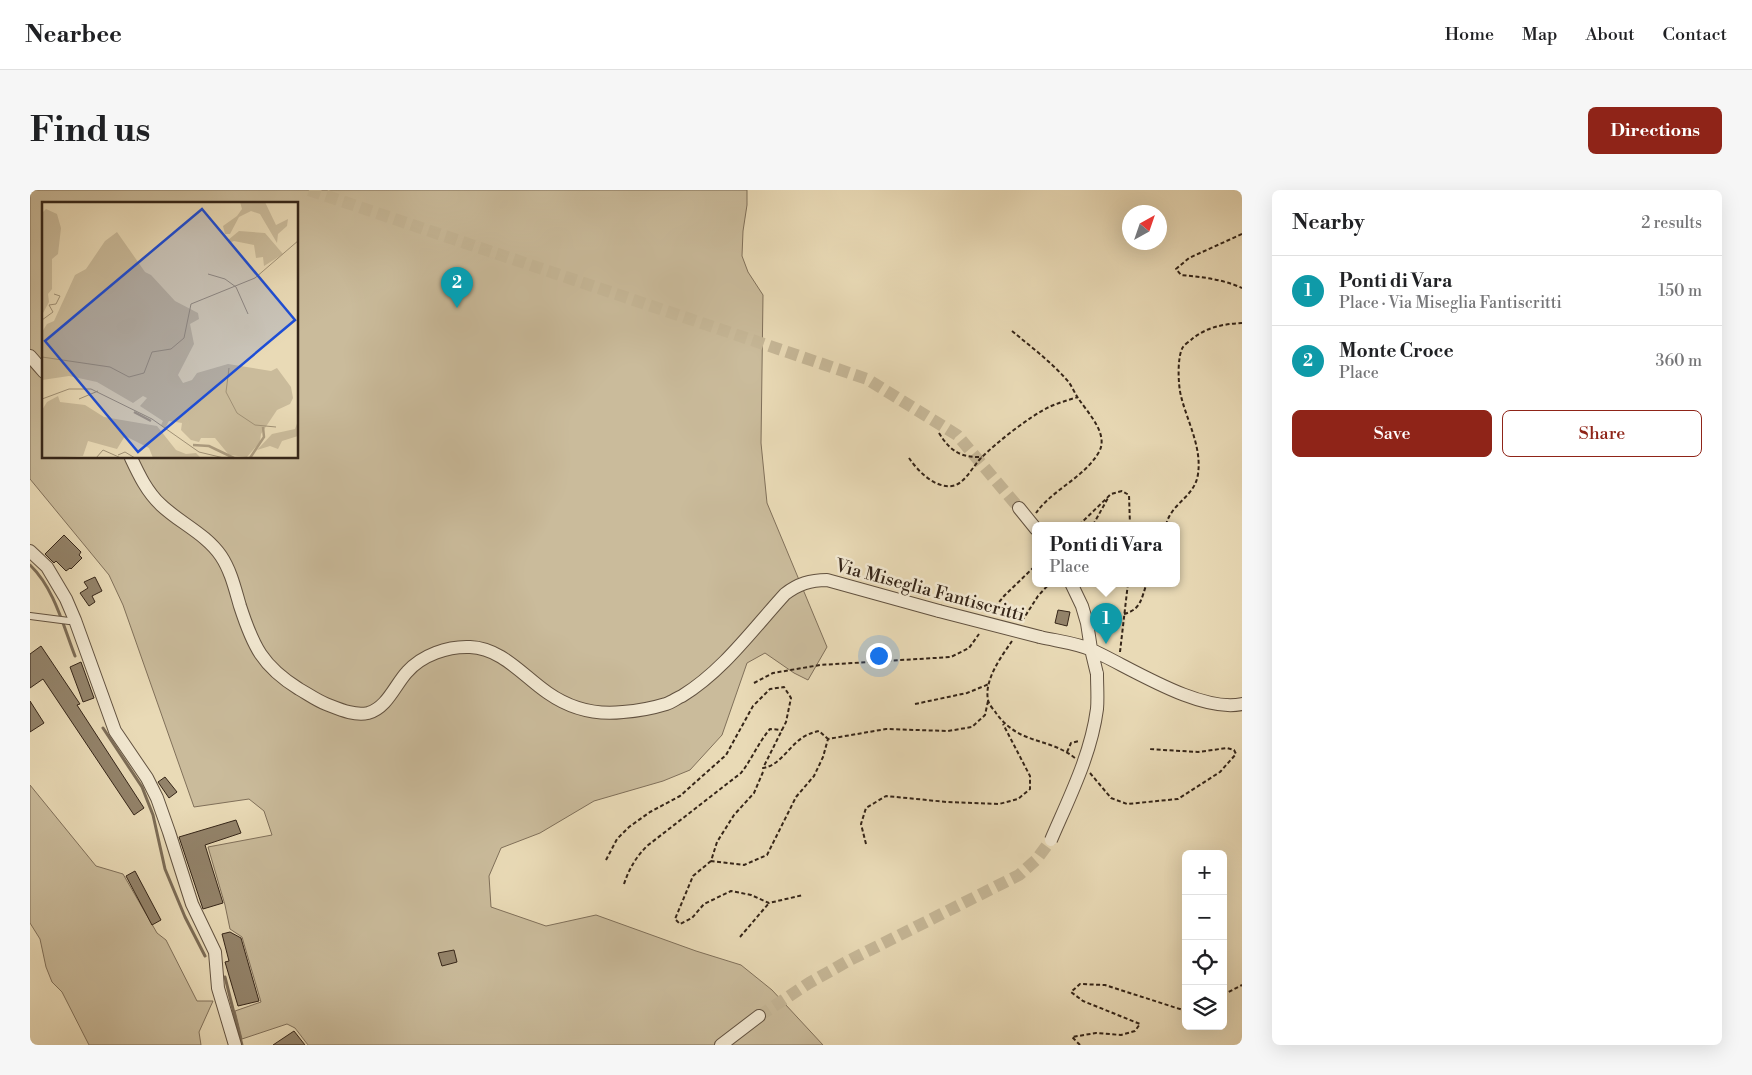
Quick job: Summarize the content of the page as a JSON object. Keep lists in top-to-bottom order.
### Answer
{
  "streets": {
    "street": ["Via Miseglia Fantiscritti"]
  },
  "north": "top right",
  "page": {
    "header": "Nearbee",
    "nav": [
      "Home",
      "Map",
      "About",
      "Contact"
    ],
    "buttons": [
      "Directions",
      ["Save", "Share"]
    ],
    "title": "Find us",
    "heading": ["Nearby", "2 results"],
    "list": [
      {
        "mark": "1",
        "name": "Ponti di Vara",
        "note": "Place · Via Miseglia Fantiscritti",
        "value": "150 m"
      },
      {
        "mark": "2",
        "name": "Monte Croce",
        "note": "Place",
        "value": "360 m"
      }
    ],
    "pins": ["2", "1"],
    "popup": ["Ponti di Vara", "Place"],
    "map_buttons": ["+", "−"]
  }
}
